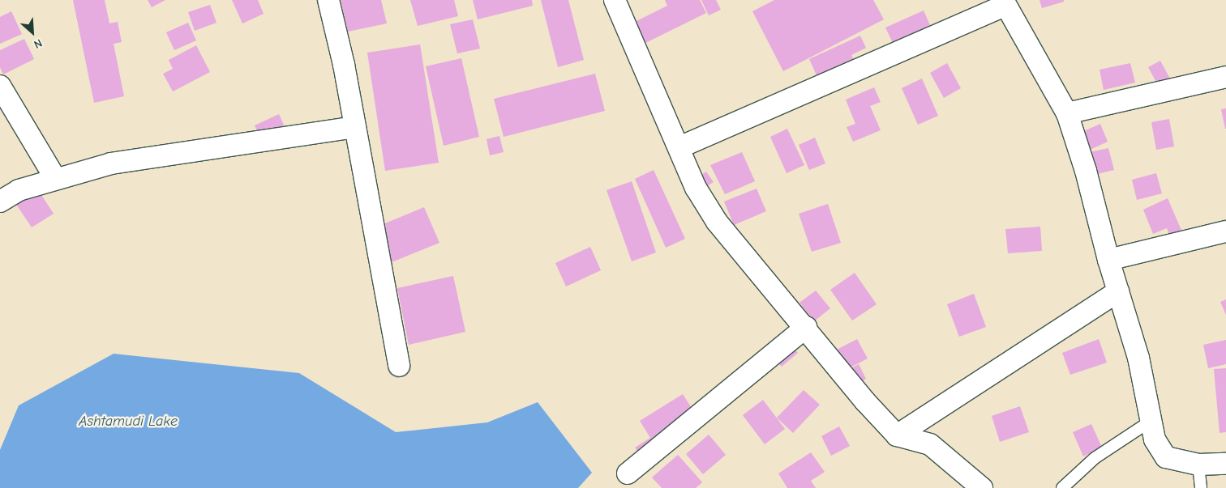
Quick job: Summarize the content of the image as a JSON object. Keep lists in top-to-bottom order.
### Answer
{
  "water": ["Ashtamudi Lake"],
  "north": "bottom right"
}
